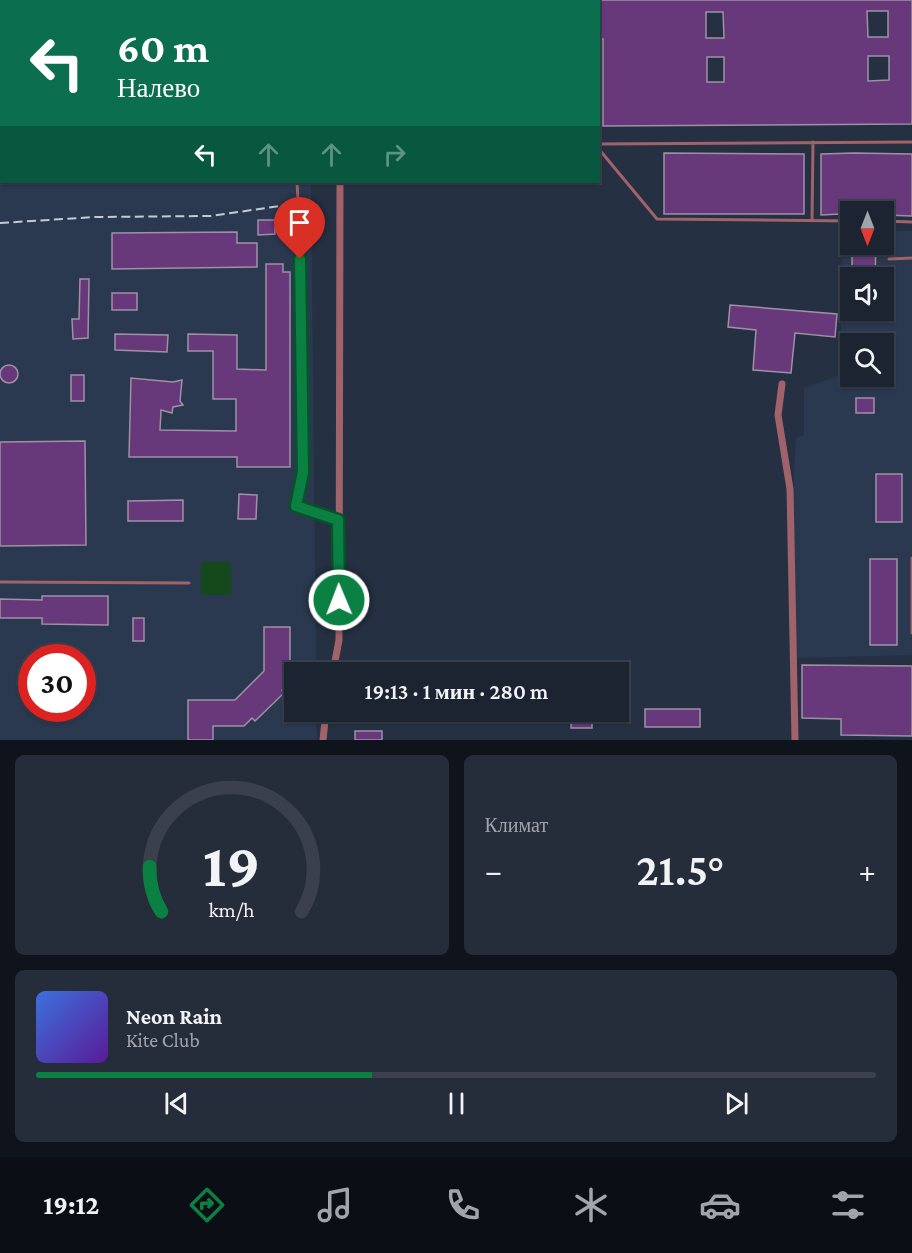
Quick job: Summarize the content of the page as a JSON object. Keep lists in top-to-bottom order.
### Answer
{
  "north": "bottom",
  "page": {
    "turn": ["60 m", "Налево"],
    "limit": "30",
    "trip": "19:13 · 1 мин · 280 m",
    "tile": "Климат",
    "heat": ["−", "21.5°", "+"],
    "song": ["Neon Rain", "Kite Club"],
    "tabs": "19:12",
    "gauge": ["19", "km/h"]
  }
}
